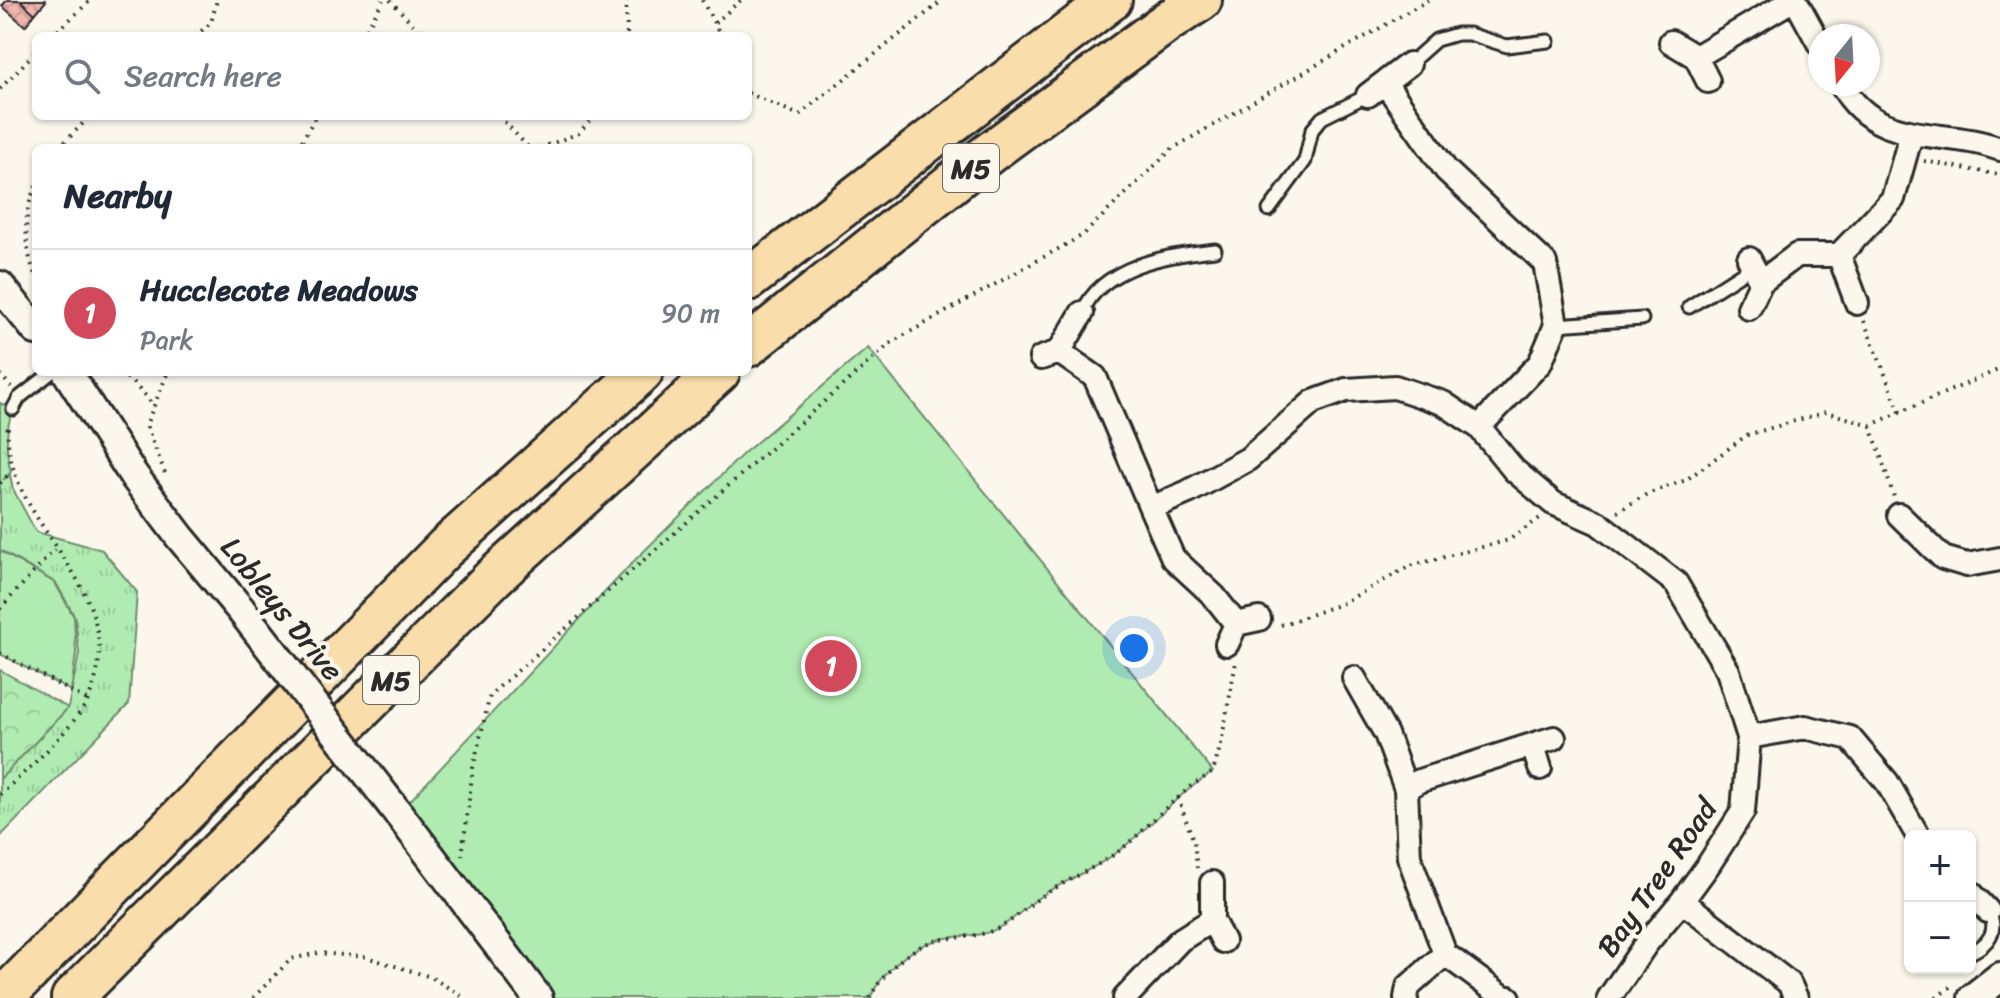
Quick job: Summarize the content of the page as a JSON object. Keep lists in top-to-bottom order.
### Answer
{
  "streets": {
    "highway": ["M5"],
    "street": ["Lobleys Drive", "Bay Tree Road"]
  },
  "north": "bottom",
  "page": {
    "search": "Search here",
    "heading": "Nearby",
    "list": [
      {
        "mark": "1",
        "name": "Hucclecote Meadows",
        "note": "Park",
        "value": "90 m"
      }
    ],
    "pins": "1",
    "map_buttons": ["+", "−"]
  }
}
